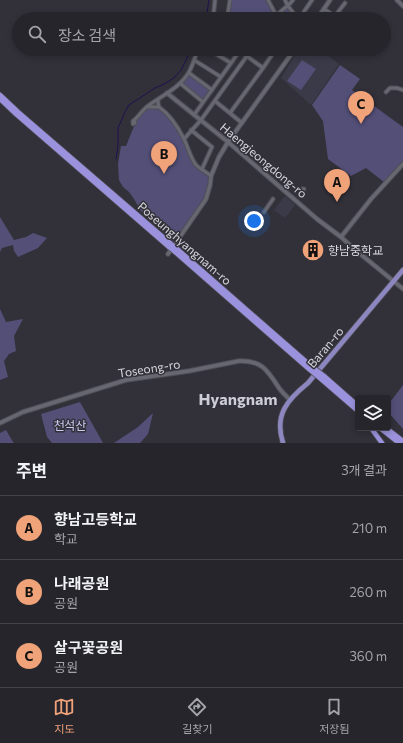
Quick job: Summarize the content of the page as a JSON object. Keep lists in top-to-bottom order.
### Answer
{
  "streets": {
    "highway": ["Poseunghyangnam-ro"],
    "main road": ["Baran-ro"],
    "street": ["Haengjeongdong-ro", "Toseong-ro"]
  },
  "crossings": [
    ["Haengjeongdong-ro", "Baran-ro"],
    ["Baran-ro", "Toseong-ro"]
  ],
  "districts": ["Hyangnam"],
  "parks": ["천석산"],
  "places": {
    "building": ["향남중학교"]
  },
  "page": {
    "search": "장소 검색",
    "pins": ["C", "B", "A"],
    "heading": ["주변", "3개 결과"],
    "list": [
      {
        "mark": "A",
        "name": "향남고등학교",
        "note": "학교",
        "value": "210 m"
      },
      {
        "mark": "B",
        "name": "나래공원",
        "note": "공원",
        "value": "260 m"
      },
      {
        "mark": "C",
        "name": "살구꽃공원",
        "note": "공원",
        "value": "360 m"
      }
    ],
    "nav": ["지도", "길찾기", "저장됨"]
  }
}
